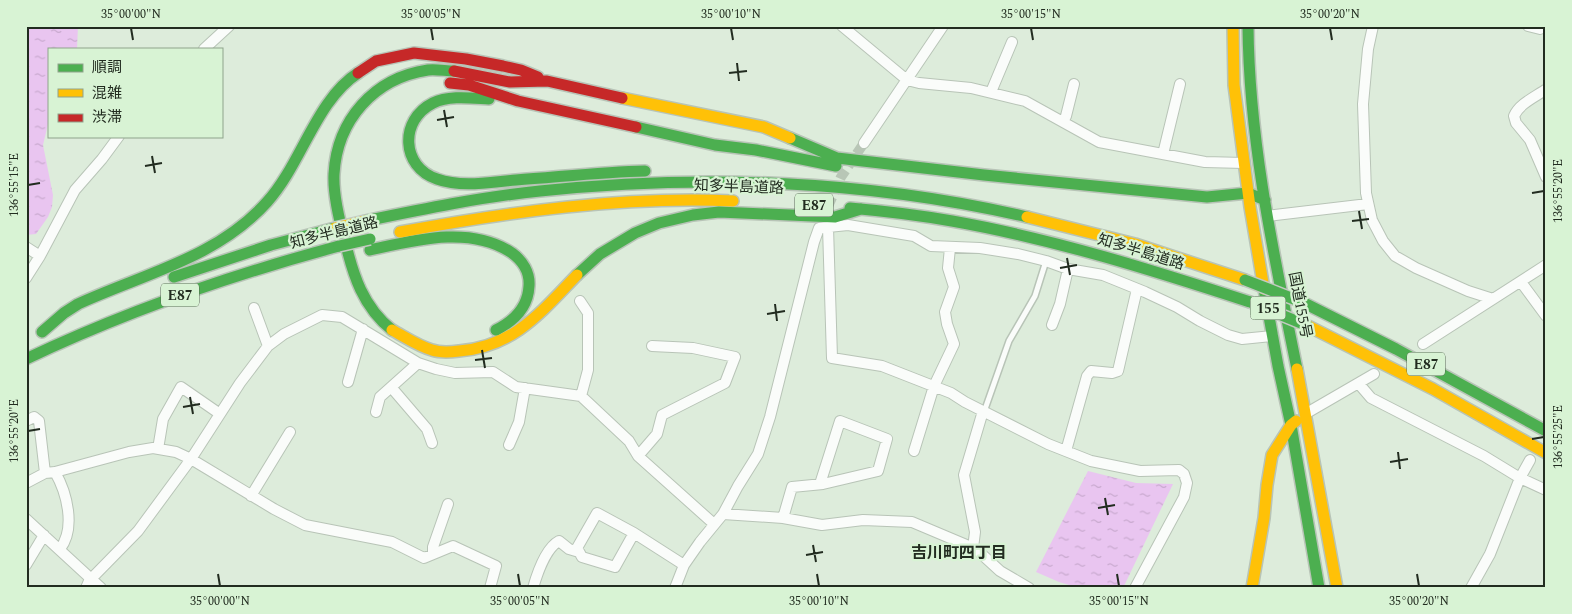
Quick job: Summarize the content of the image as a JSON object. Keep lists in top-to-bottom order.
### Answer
{
  "streets": {
    "main road": [
      "知多半島道路",
      "E87",
      "国道155号",
      "155"
    ]
  },
  "districts": ["吉川町四丁目"],
  "legend": ["順調", "混雑", "渋滞"],
  "coordinates": [
    "35°00'00\"N",
    "35°00'05\"N",
    "35°00'10\"N",
    "35°00'15\"N",
    "35°00'20\"N",
    "136°55'15\"E",
    "136°55'20\"E",
    "136°55'25\"E"
  ]
}
